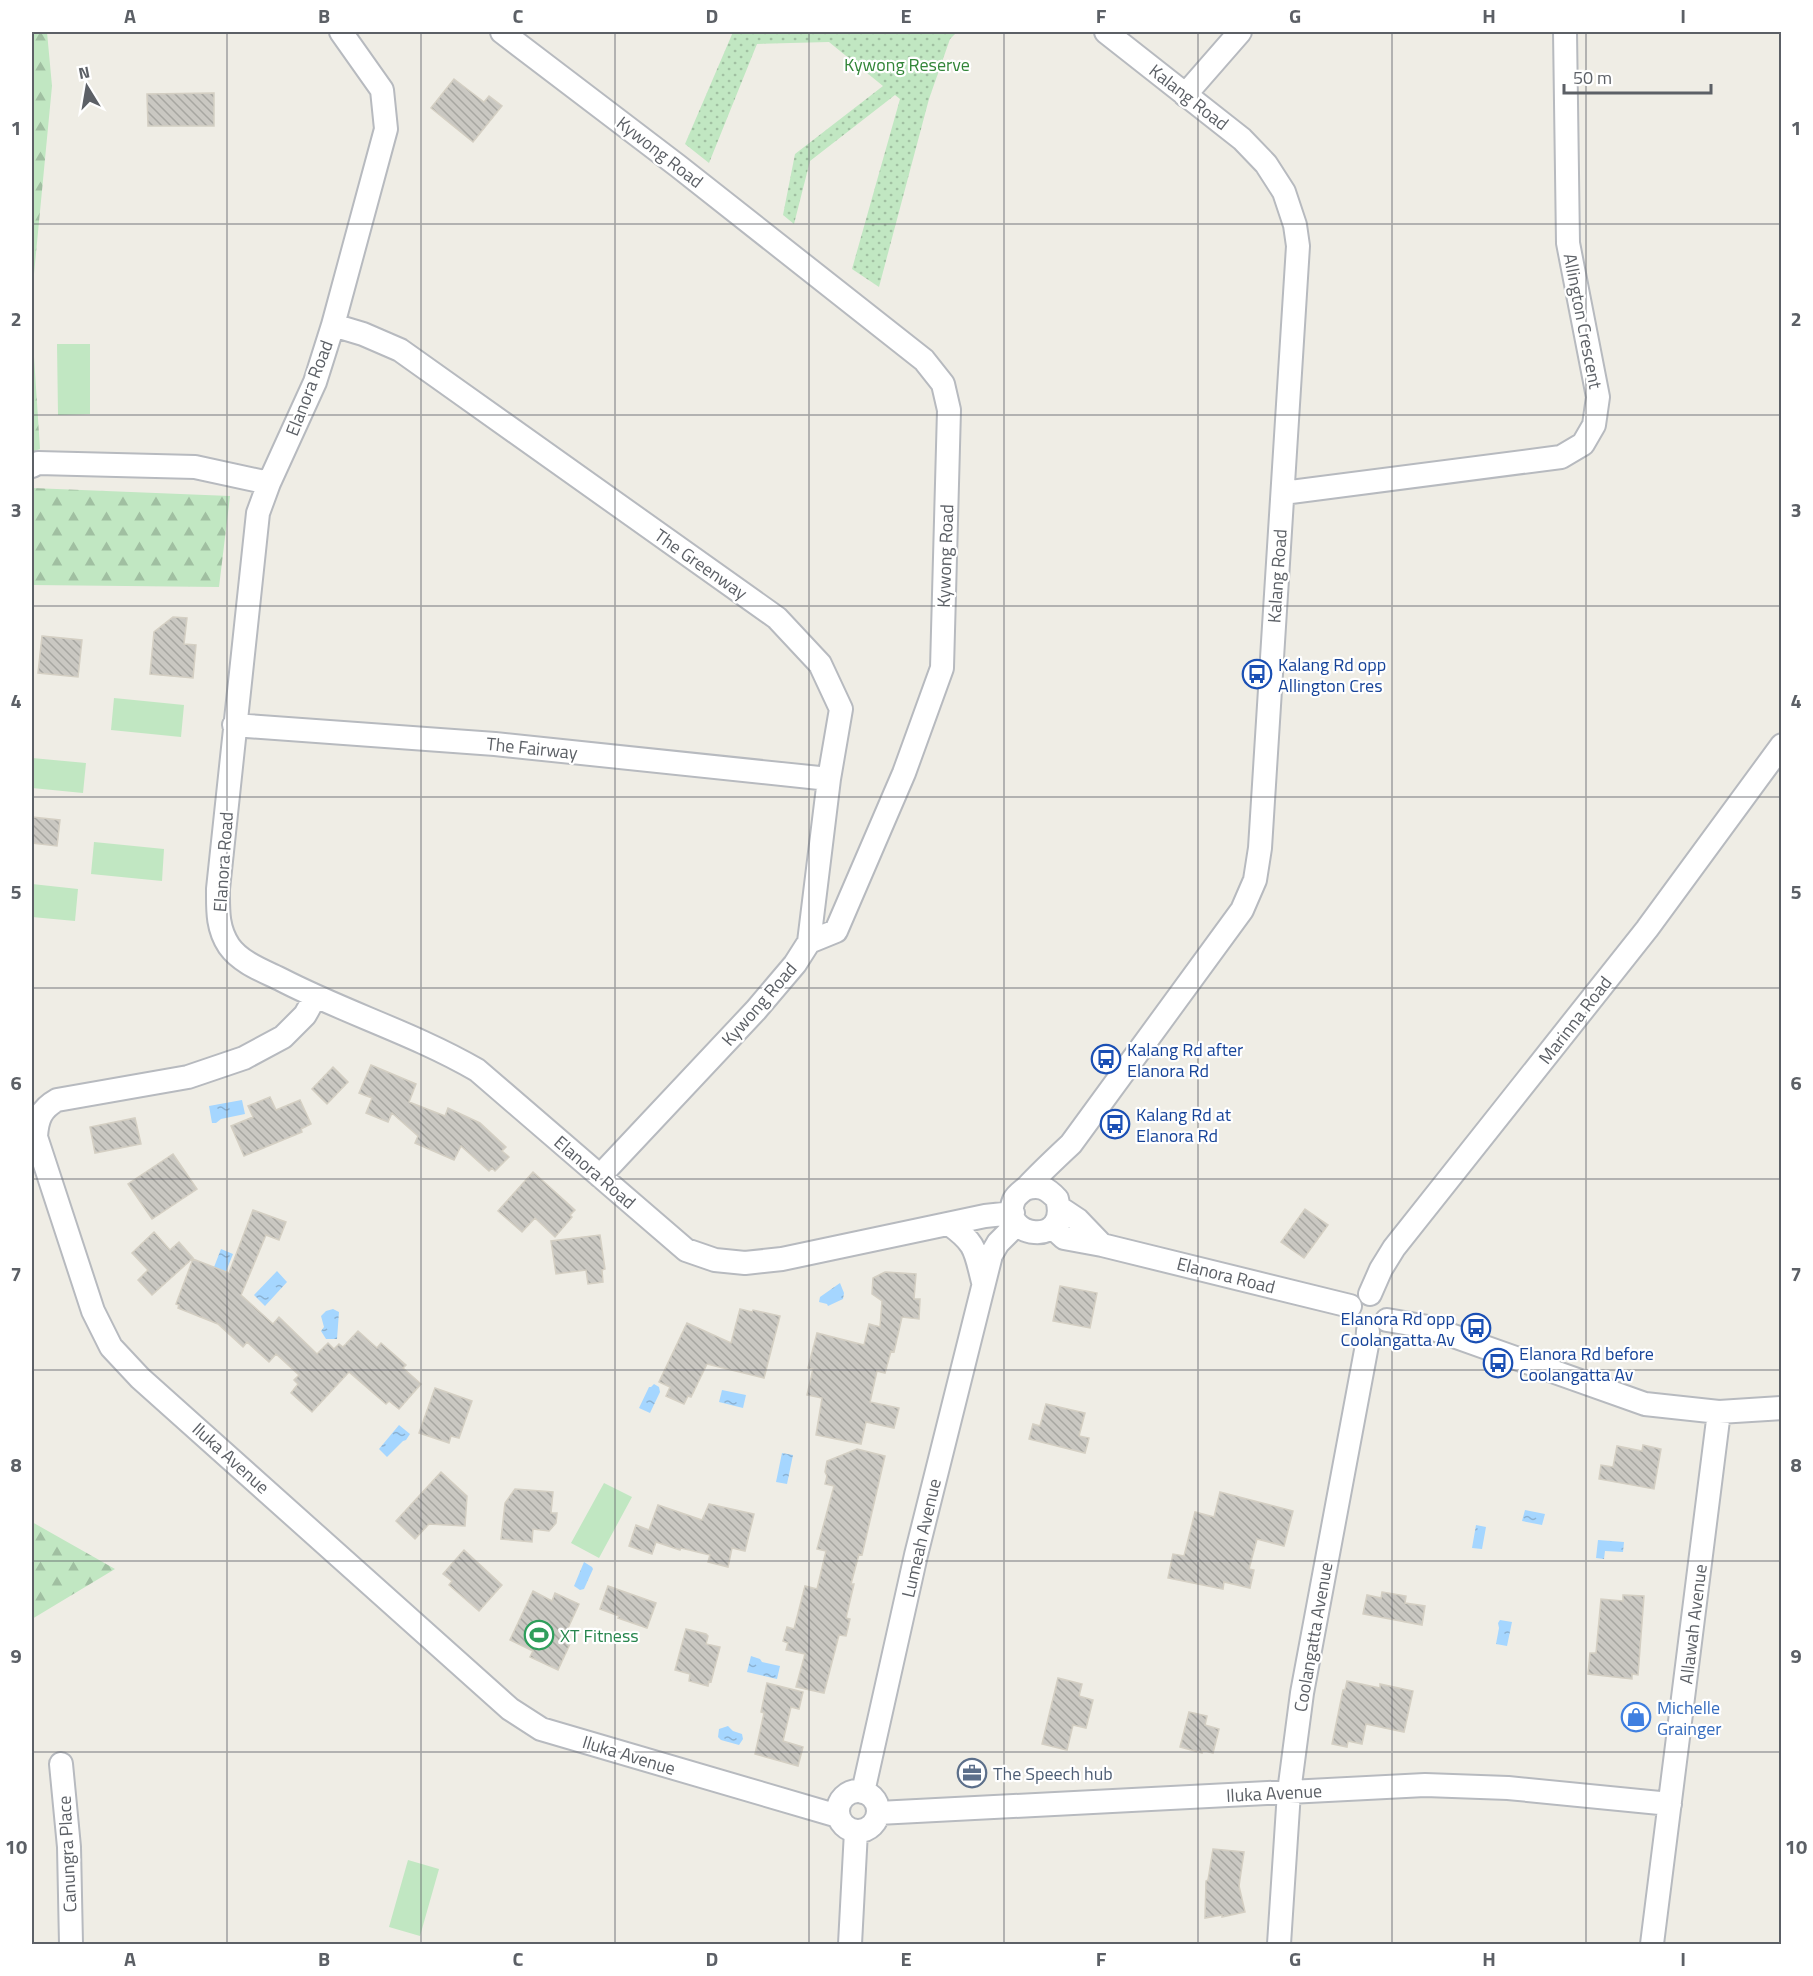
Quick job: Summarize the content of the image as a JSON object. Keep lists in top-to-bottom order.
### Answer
{
  "streets": {
    "street": [
      "Kalang Road",
      "Kywong Road",
      "Allington Crescent",
      "Elanora Road",
      "The Greenway",
      "The Fairway",
      "Marinna Road",
      "Iluka Avenue",
      "Lumeah Avenue",
      "Allawah Avenue",
      "Coolangatta Avenue",
      "Canungra Place"
    ]
  },
  "crossings": [
    ["Kalang Road", "Allington Crescent"],
    ["Kalang Road", "Elanora Road"],
    ["Kywong Road", "Elanora Road"],
    ["Kywong Road", "The Greenway"],
    ["Elanora Road", "The Greenway"],
    ["Elanora Road", "The Fairway"],
    ["Elanora Road", "Marinna Road"],
    ["Elanora Road", "Iluka Avenue"],
    ["Elanora Road", "Coolangatta Avenue"],
    ["The Greenway", "The Fairway"],
    ["Marinna Road", "Coolangatta Avenue"],
    ["Iluka Avenue", "Lumeah Avenue"],
    ["Iluka Avenue", "Allawah Avenue"],
    ["Iluka Avenue", "Coolangatta Avenue"]
  ],
  "parks": ["Kywong Reserve"],
  "places": {
    "bus stop": [
      "Kalang Rd opp Allington Cres",
      "Kalang Rd after Elanora Rd",
      "Kalang Rd at Elanora Rd",
      "Elanora Rd opp Coolangatta Av",
      "Elanora Rd before Coolangatta Av"
    ],
    "sports": ["XT Fitness"],
    "shop": ["Michelle Grainger"],
    "office": ["The Speech hub"]
  },
  "scale_bar": "50 m",
  "north": "top",
  "grid": {
    "columns": [
      "A",
      "B",
      "C",
      "D",
      "E",
      "F",
      "G",
      "H",
      "I"
    ],
    "rows": [
      "1",
      "2",
      "3",
      "4",
      "5",
      "6",
      "7",
      "8",
      "9",
      "10"
    ]
  }
}
